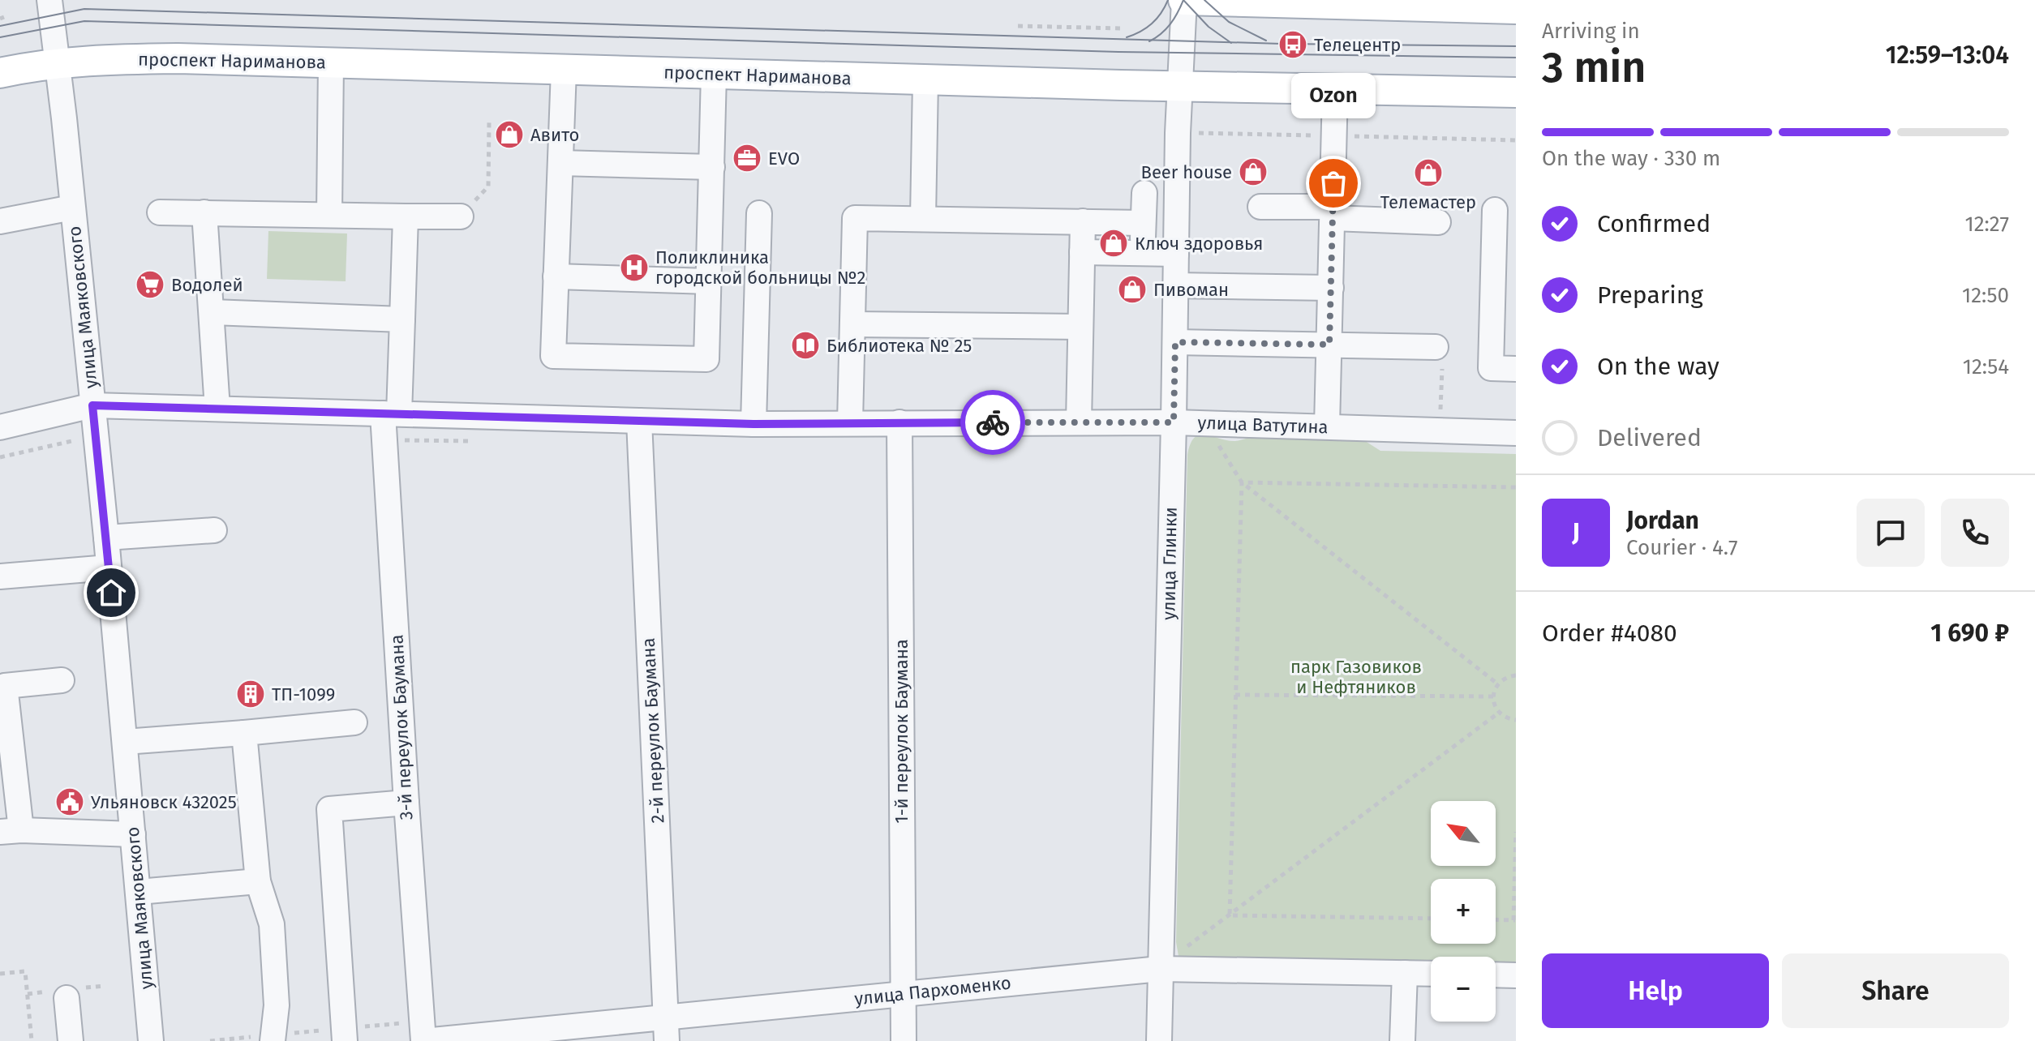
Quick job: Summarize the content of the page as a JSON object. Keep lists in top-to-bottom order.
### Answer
{
  "streets": {
    "main road": ["проспект Нариманова"],
    "street": [
      "улица Маяковского",
      "улица Ватутина",
      "улица Глинки",
      "3-й переулок Баумана",
      "2-й переулок Баумана",
      "1-й переулок Баумана",
      "улица Пархоменко"
    ]
  },
  "crossings": [
    ["проспект Нариманова", "улица Маяковского"],
    ["проспект Нариманова", "улица Глинки"],
    ["улица Маяковского", "улица Ватутина"],
    ["улица Ватутина", "улица Глинки"],
    ["улица Ватутина", "3-й переулок Баумана"],
    ["улица Ватутина", "2-й переулок Баумана"],
    ["улица Ватутина", "1-й переулок Баумана"],
    ["улица Глинки", "улица Пархоменко"],
    ["3-й переулок Баумана", "улица Пархоменко"],
    ["2-й переулок Баумана", "улица Пархоменко"],
    ["1-й переулок Баумана", "улица Пархоменко"]
  ],
  "parks": ["парк Газовиков и Нефтяников"],
  "places": {
    "bus stop": ["Телецентр"],
    "shop": [
      "Авито",
      "Beer house",
      "Телемастер",
      "Ключ здоровья",
      "Пивоман"
    ],
    "office": ["EVO"],
    "other": ["Ozon"],
    "hospital": ["Поликлиника городской больницы №2"],
    "supermarket": ["Водолей"],
    "library": ["Библиотека № 25"],
    "building": ["ТП-1099"],
    "public building": ["Ульяновск 432025"]
  },
  "north": "top left",
  "page": {
    "heading": ["3 min", "Arriving in", "12:59–13:04"],
    "panel": [
      "Jordan",
      "Courier · 4.7",
      "Order #4080",
      "1 690 ₽"
    ],
    "bubble": "Ozon",
    "bar": "On the way · 330 m",
    "list": [
      ["Confirmed", "12:27"],
      ["Preparing", "12:50"],
      ["On the way", "12:54"],
      "Delivered"
    ],
    "round": "J",
    "map_buttons": ["+", "−"],
    "buttons": ["Help", "Share"]
  }
}
